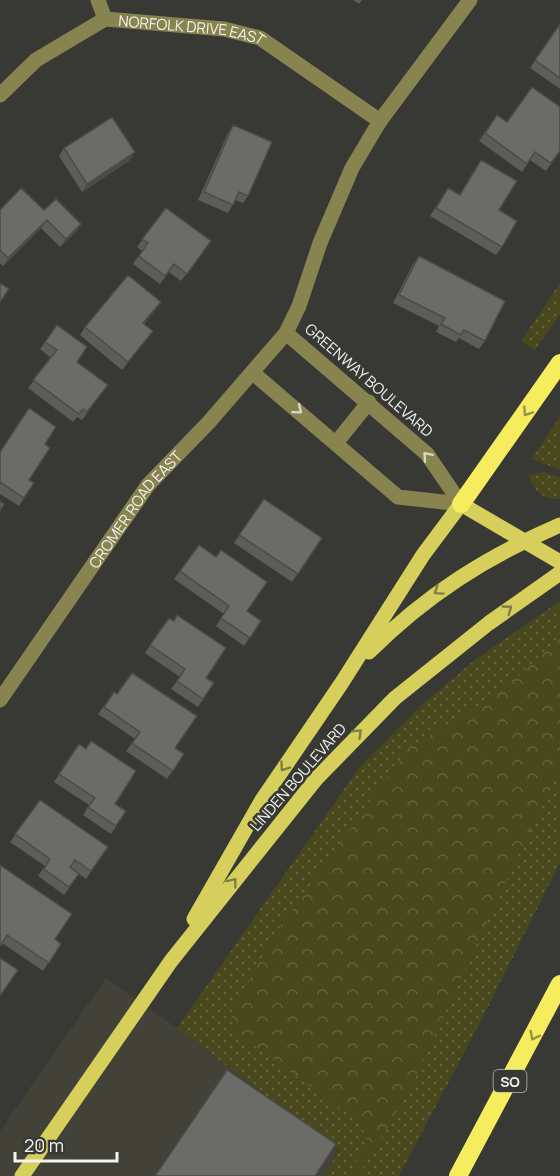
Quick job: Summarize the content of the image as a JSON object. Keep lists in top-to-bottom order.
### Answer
{
  "streets": {
    "highway": ["SO"],
    "main road": ["GREENWAY BOULEVARD", "LINDEN BOULEVARD"],
    "street": ["NORFOLK DRIVE EAST", "CROMER ROAD EAST"]
  },
  "crossings": [
    ["NORFOLK DRIVE EAST", "GREENWAY BOULEVARD"],
    ["GREENWAY BOULEVARD", "CROMER ROAD EAST"],
    ["GREENWAY BOULEVARD", "LINDEN BOULEVARD"]
  ],
  "scale_bar": "20 m"
}
